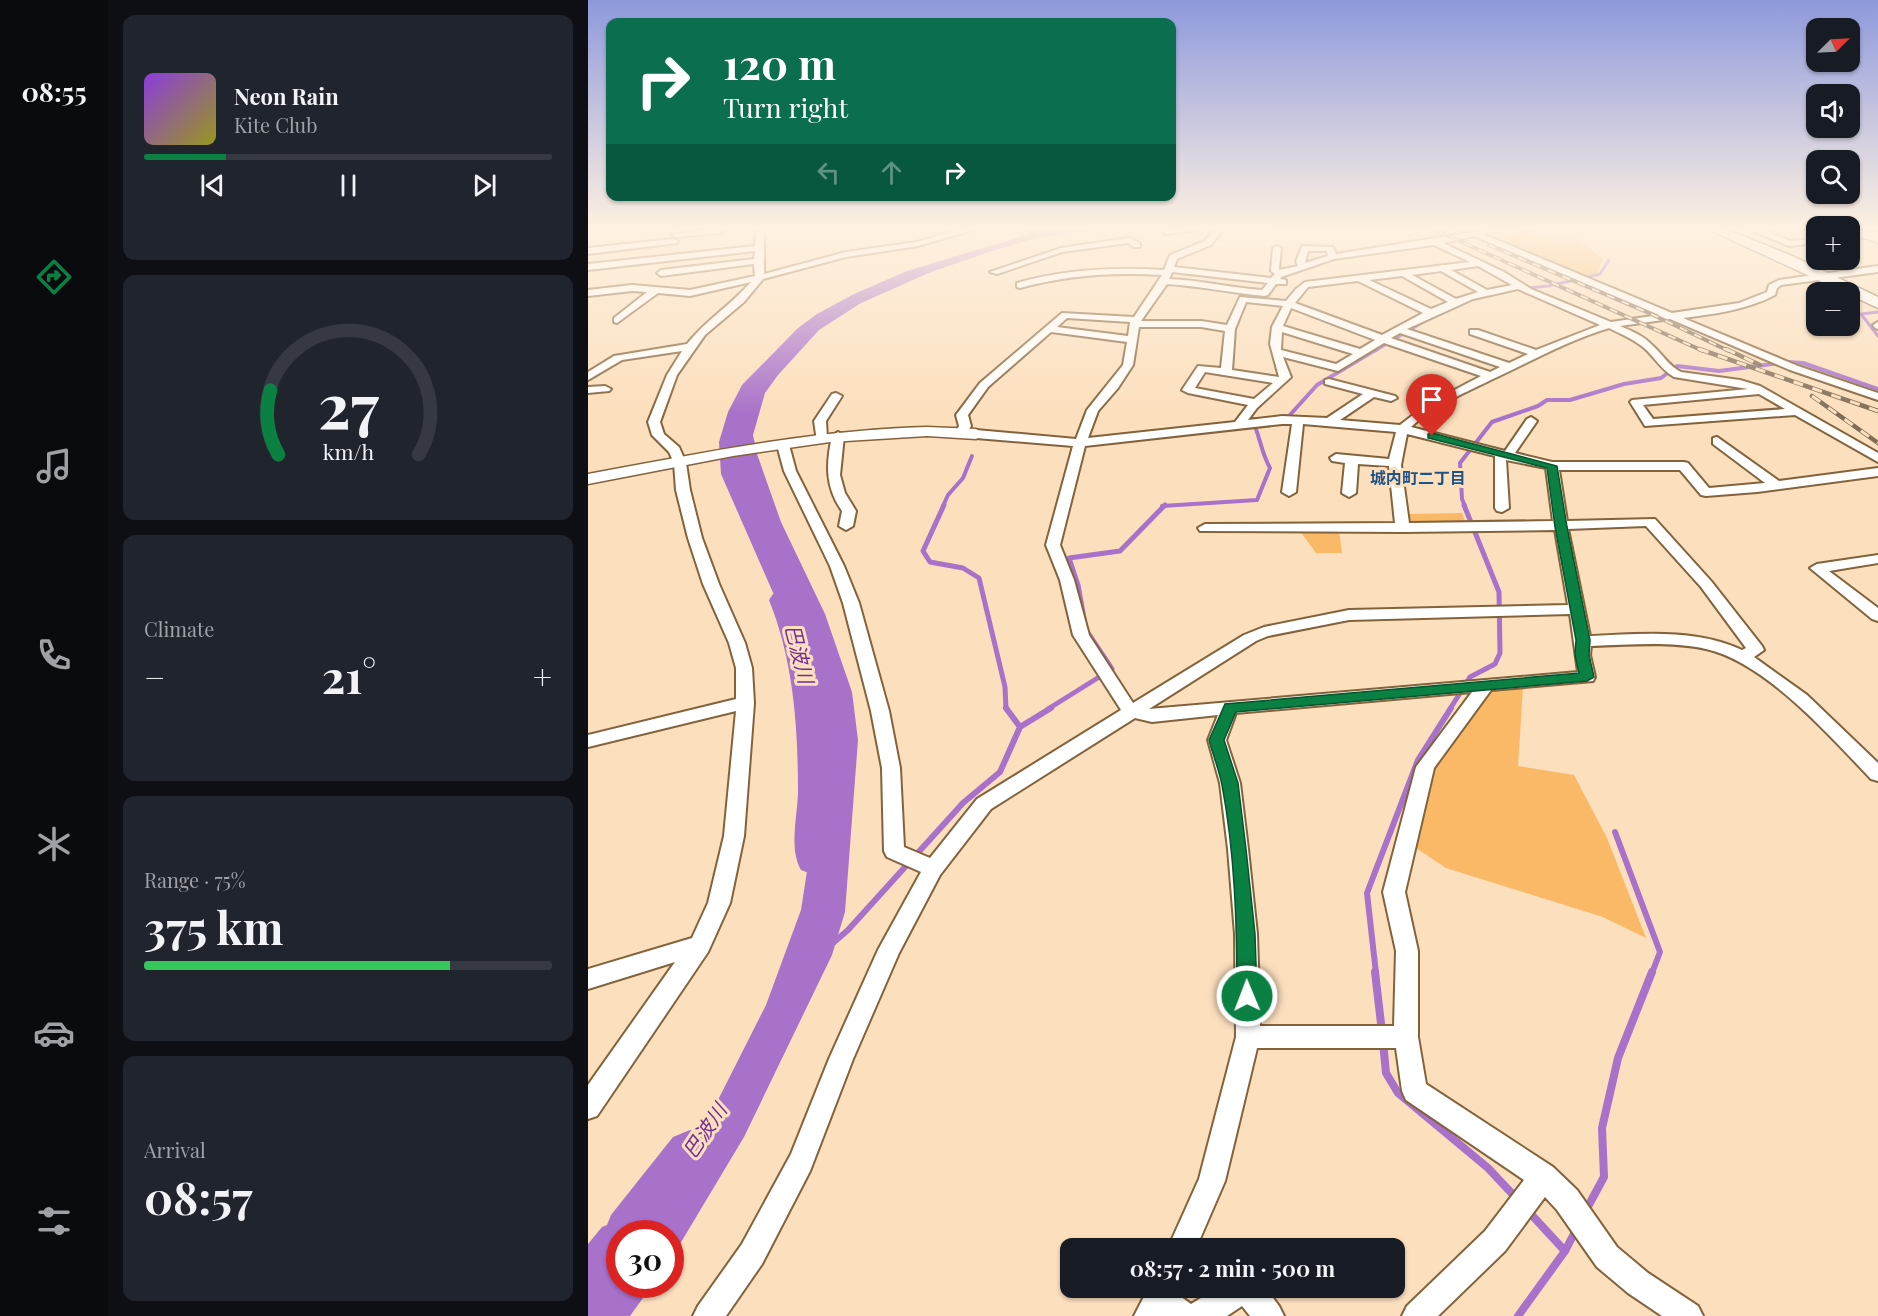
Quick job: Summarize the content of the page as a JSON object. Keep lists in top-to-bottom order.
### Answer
{
  "districts": ["城内町二丁目"],
  "water": ["巴波川"],
  "north": "top right",
  "page": {
    "tabs": "08:55",
    "map_buttons": ["+", "−"],
    "turn": ["120 m", "Turn right"],
    "song": ["Neon Rain", "Kite Club"],
    "tile": [
      "Climate",
      ["Range · 75%", "375 km"],
      ["Arrival", "08:57"]
    ],
    "heat": ["−", "21°", "+"],
    "limit": "30",
    "trip": "08:57 · 2 min · 500 m",
    "gauge": ["27", "km/h"]
  }
}
